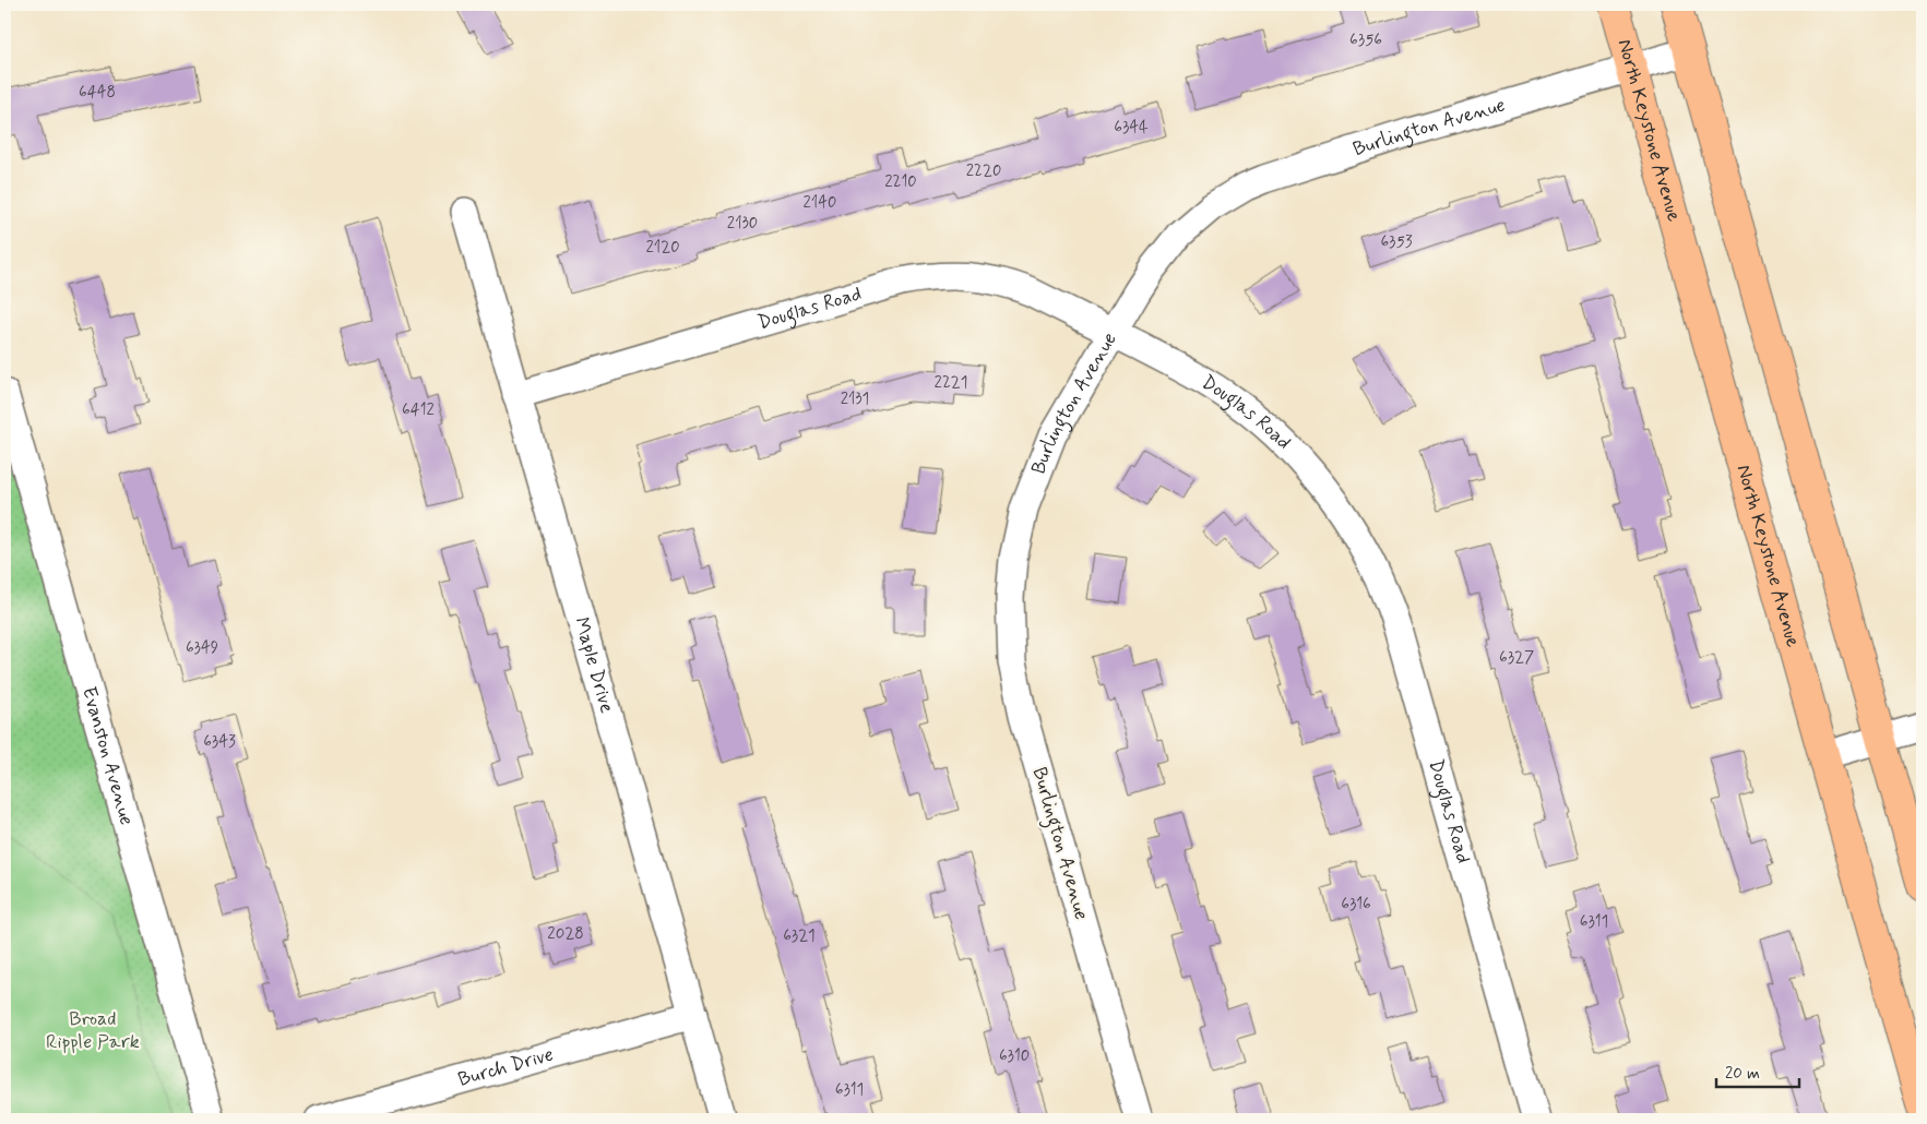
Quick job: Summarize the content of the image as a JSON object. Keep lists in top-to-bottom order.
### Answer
{
  "streets": {
    "main road": ["North Keystone Avenue"],
    "street": [
      "Burlington Avenue",
      "Douglas Road",
      "Maple Drive",
      "Evanston Avenue",
      "Burch Drive"
    ]
  },
  "crossings": [
    ["Burlington Avenue", "North Keystone Avenue"],
    ["Burlington Avenue", "Douglas Road"],
    ["Douglas Road", "Maple Drive"],
    ["Maple Drive", "Burch Drive"]
  ],
  "parks": ["Broad Ripple Park"],
  "house_numbers": [
    "6356",
    "6448",
    "6344",
    "2220",
    "2210",
    "2140",
    "2130",
    "6353",
    "2120",
    "2221",
    "2131",
    "6412",
    "6349",
    "6327",
    "6343",
    "6316",
    "6311",
    "2028",
    "6321",
    "6310",
    "6311"
  ],
  "scale_bar": "20 m"
}
